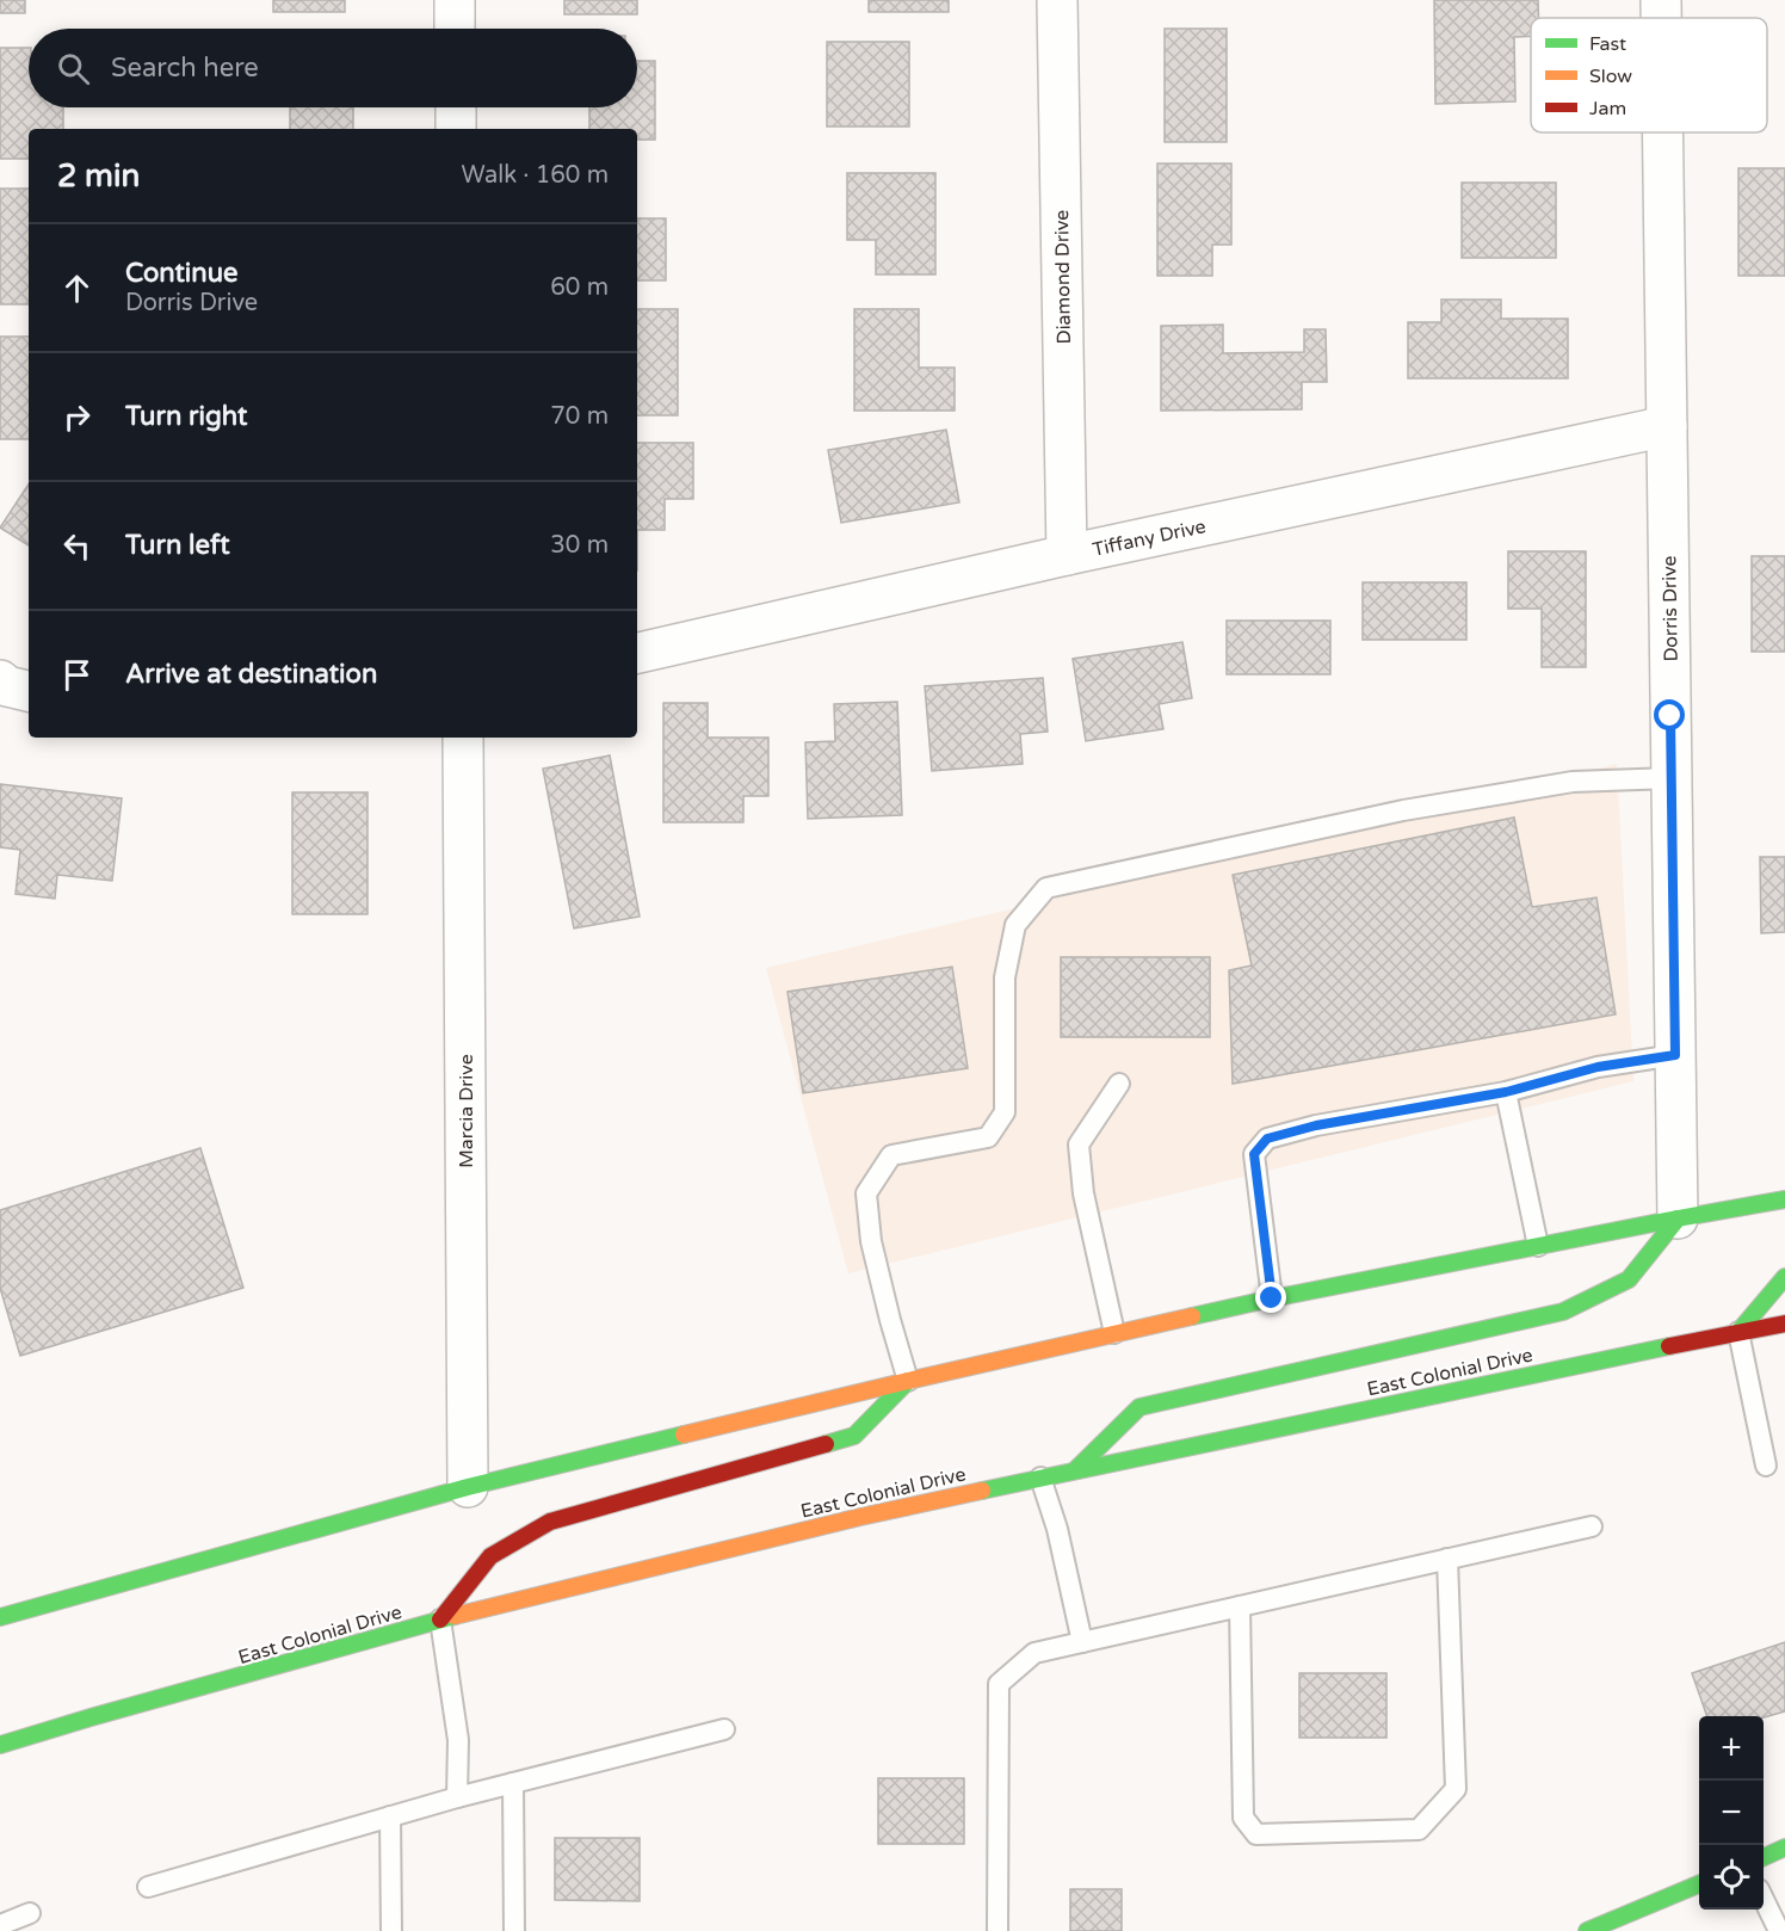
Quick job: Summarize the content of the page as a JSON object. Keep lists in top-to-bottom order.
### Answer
{
  "streets": {
    "main road": ["East Colonial Drive"],
    "street": [
      "Diamond Drive",
      "Tiffany Drive",
      "Dorris Drive",
      "Marcia Drive"
    ]
  },
  "crossings": [
    ["Diamond Drive", "Tiffany Drive"],
    ["Tiffany Drive", "Dorris Drive"]
  ],
  "legend": ["Fast", "Slow", "Jam"],
  "page": {
    "search": "Search here",
    "heading": ["2 min", "Walk · 160 m"],
    "list": [
      ["Continue", "Dorris Drive", "60 m"],
      ["Turn right", "70 m"],
      ["Turn left", "30 m"],
      "Arrive at destination"
    ],
    "map_buttons": ["+", "−"]
  }
}
